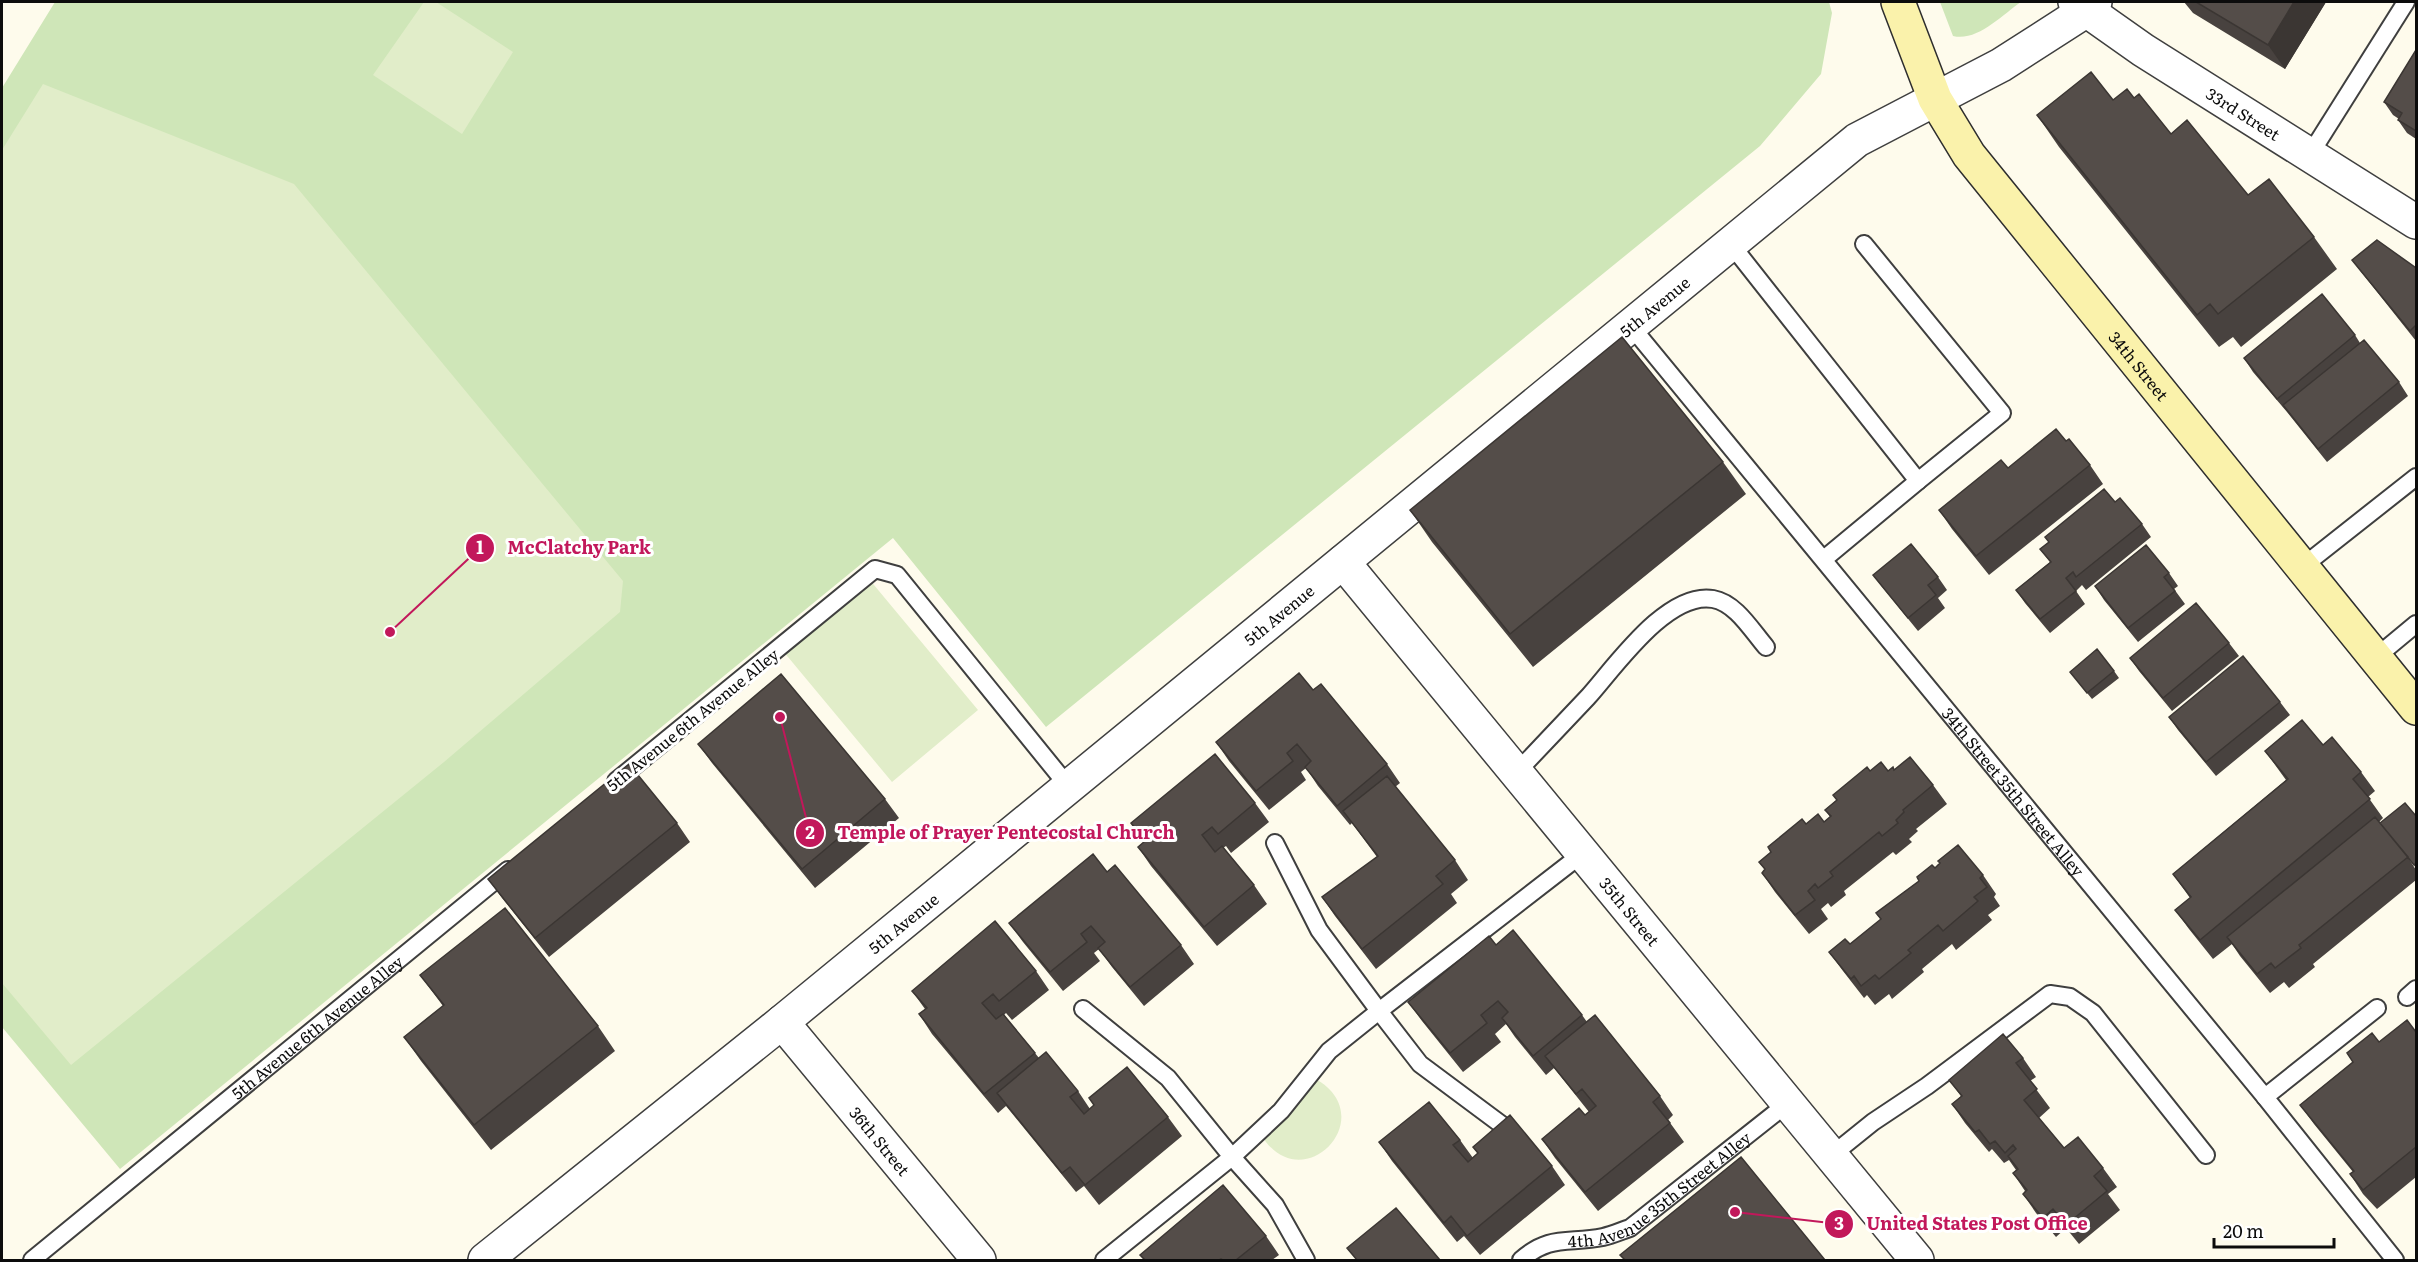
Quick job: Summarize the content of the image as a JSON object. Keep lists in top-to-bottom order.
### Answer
{
  "streets": {
    "street": [
      "33rd Street",
      "5th Avenue",
      "34th Street",
      "35th Street",
      "36th Street"
    ],
    "lane": ["5th Avenue 6th Avenue Alley", "34th Street 35th Street Alley", "4th Avenue 35th Street Alley"]
  },
  "crossings": [
    ["33rd Street", "5th Avenue"],
    ["5th Avenue", "34th Street"],
    ["5th Avenue", "5th Avenue 6th Avenue Alley"],
    ["5th Avenue", "34th Street 35th Street Alley"],
    ["5th Avenue", "35th Street"],
    ["5th Avenue", "36th Street"],
    ["35th Street", "4th Avenue 35th Street Alley"]
  ],
  "places": ["McClatchy Park", "Temple of Prayer Pentecostal Church", "United States Post Office"],
  "scale_bar": "20 m"
}
